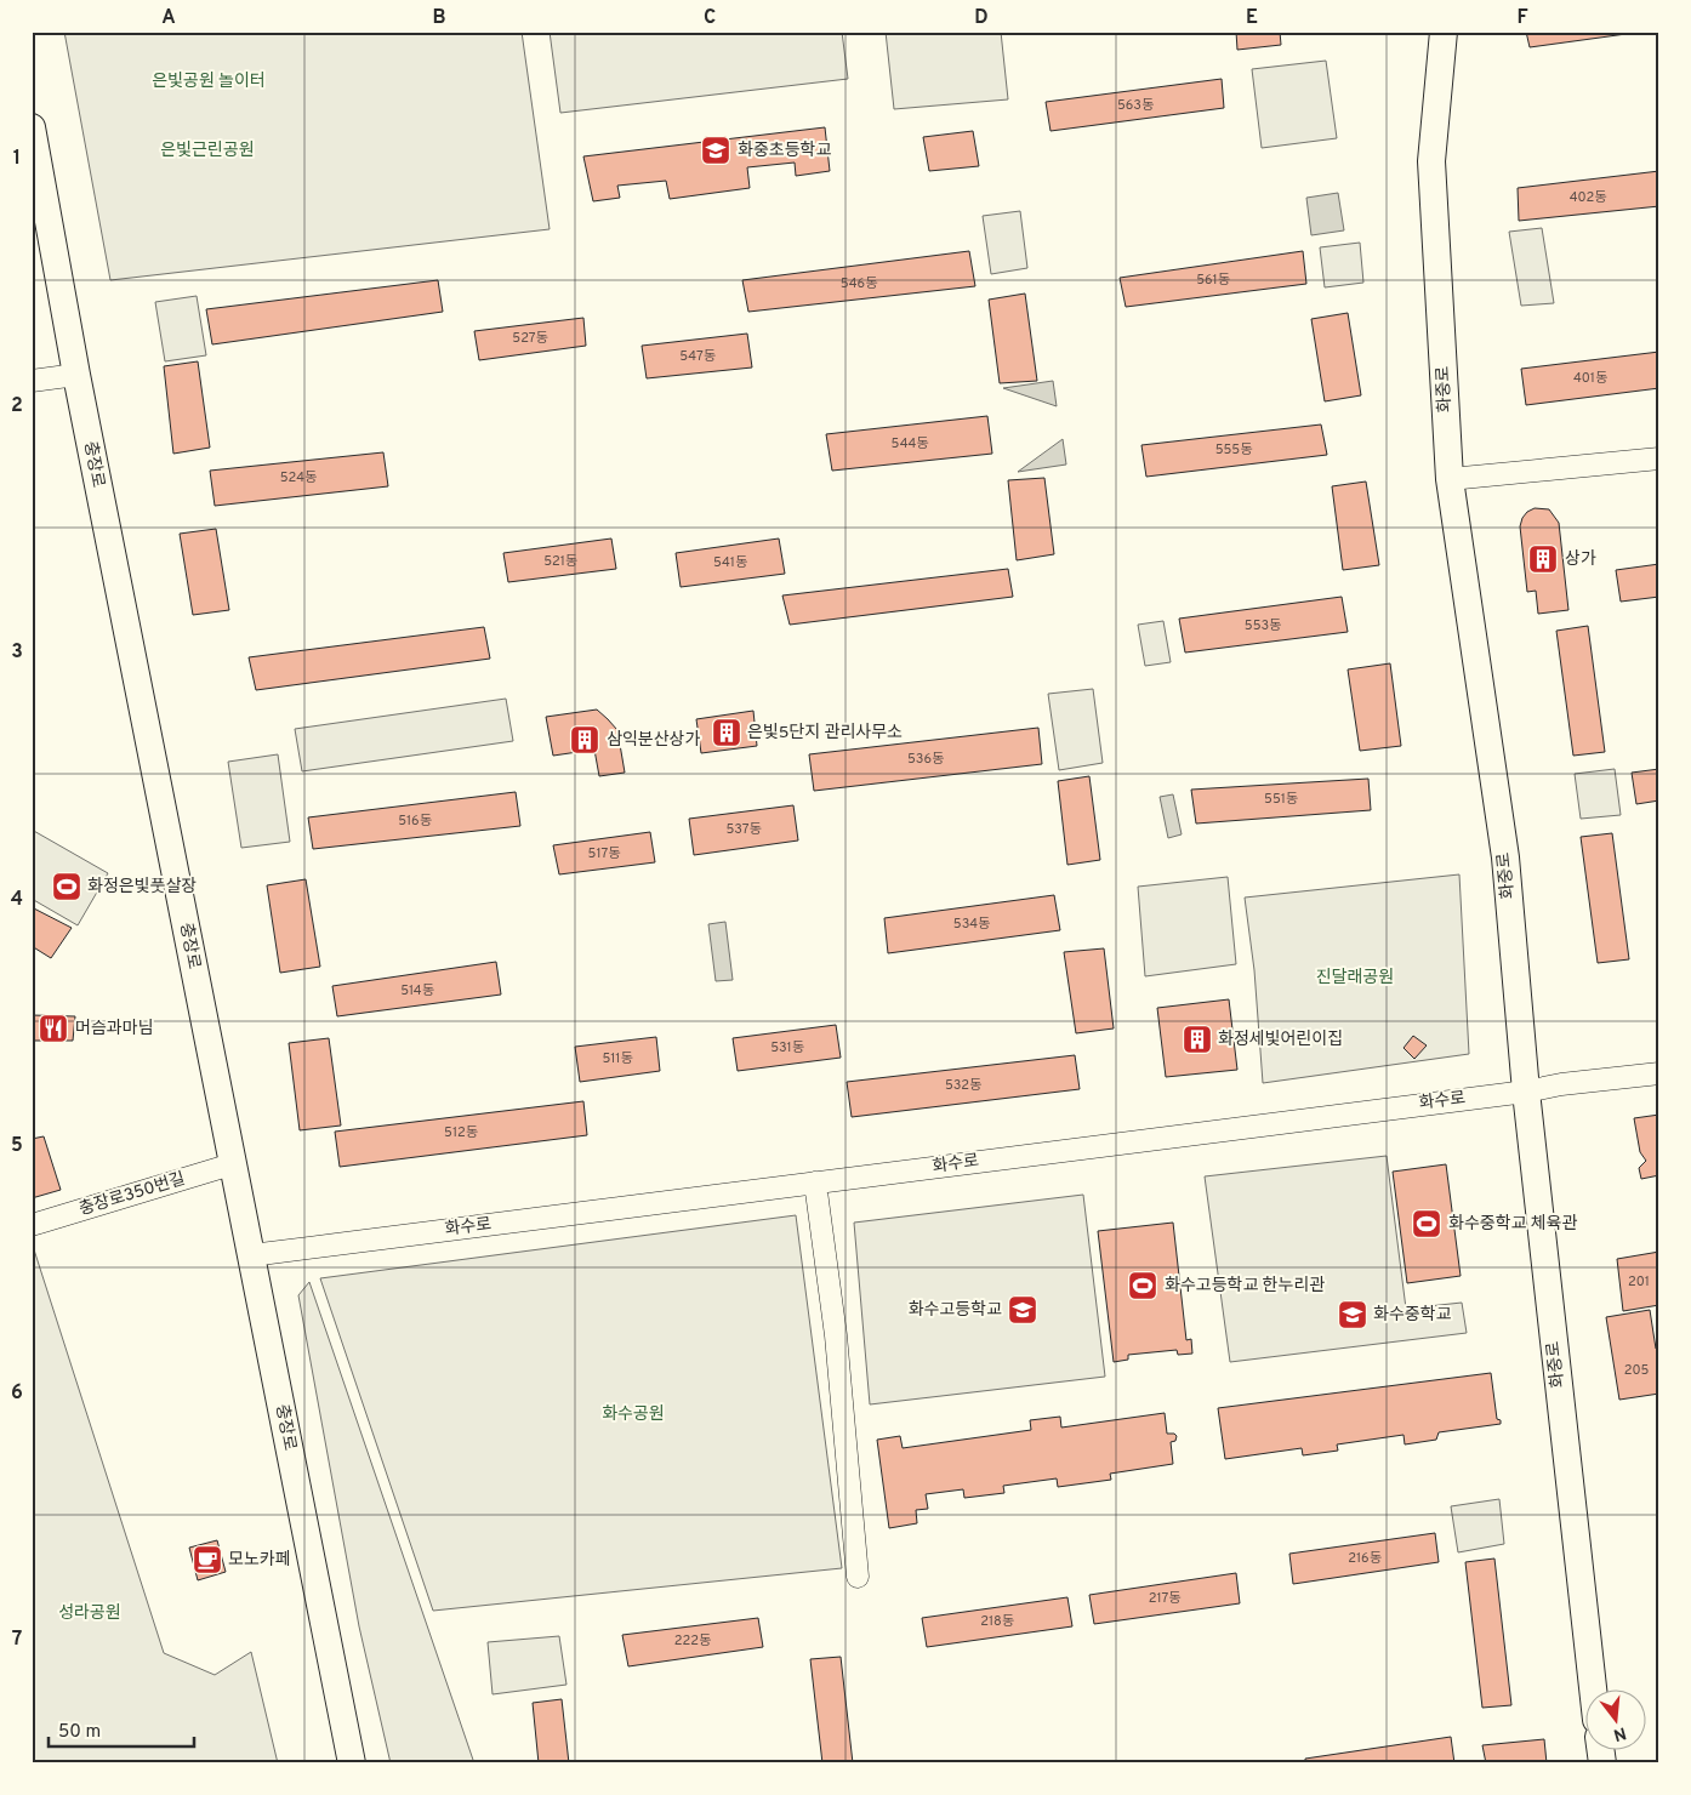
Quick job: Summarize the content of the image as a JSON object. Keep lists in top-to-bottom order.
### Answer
{
  "streets": {
    "main road": ["화중로", "충장로"],
    "street": ["화수로", "충장로350번길"]
  },
  "crossings": [
    ["화중로", "화수로"],
    ["충장로", "화수로"],
    ["충장로", "충장로350번길"]
  ],
  "parks": [
    "은빛공원 놀이터",
    "은빛근린공원",
    "진달래공원",
    "화수공원",
    "성라공원"
  ],
  "places": {
    "school or university": ["화중초등학교", "화수고등학교", "화수중학교"],
    "building": [
      "상가",
      "은빛5단지 관리사무소",
      "삼익분산상가",
      "화정세빛어린이집"
    ],
    "sports": ["화정은빛풋살장", "화수중학교 체육관", "화수고등학교 한누리관"],
    "restaurant": ["머슴과마님"],
    "cafe": ["모노카페"]
  },
  "house_numbers": [
    "563동",
    "402동",
    "561동",
    "546동",
    "527동",
    "547동",
    "401동",
    "544동",
    "555동",
    "524동",
    "521동",
    "541동",
    "553동",
    "536동",
    "551동",
    "516동",
    "537동",
    "517동",
    "534동",
    "514동",
    "531동",
    "511동",
    "532동",
    "512동",
    "201",
    "205",
    "216동",
    "217동",
    "218동",
    "222동"
  ],
  "scale_bar": "50 m",
  "north": "bottom",
  "grid": {
    "columns": [
      "A",
      "B",
      "C",
      "D",
      "E",
      "F"
    ],
    "rows": [
      "1",
      "2",
      "3",
      "4",
      "5",
      "6",
      "7"
    ]
  }
}
